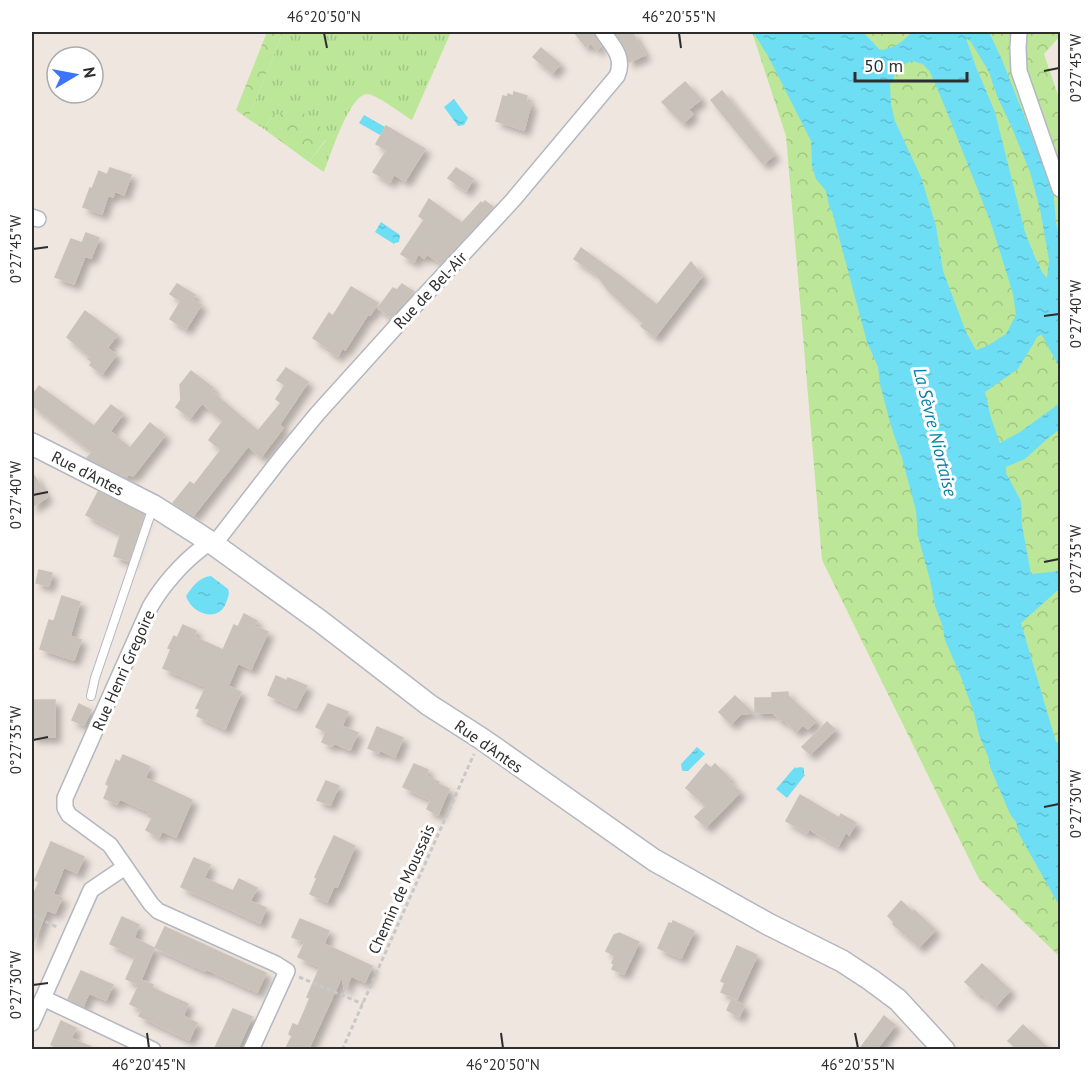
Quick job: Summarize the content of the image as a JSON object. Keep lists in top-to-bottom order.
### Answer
{
  "streets": {
    "street": ["Rue de Bel-Air", "Rue d'Antes", "Rue Henri Gregoire"],
    "path": ["Chemin de Moussais"]
  },
  "crossings": [
    ["Rue de Bel-Air", "Rue d'Antes"],
    ["Rue de Bel-Air", "Rue Henri Gregoire"],
    ["Rue d'Antes", "Rue Henri Gregoire"],
    ["Rue d'Antes", "Chemin de Moussais"]
  ],
  "water": ["La Sèvre Niortaise"],
  "scale_bar": "50 m",
  "north": "right",
  "coordinates": [
    "46°20'50\"N",
    "46°20'55\"N",
    "0°27'45\"W",
    "0°27'40\"W",
    "0°27'35\"W",
    "0°27'30\"W",
    "46°20'45\"N"
  ]
}
